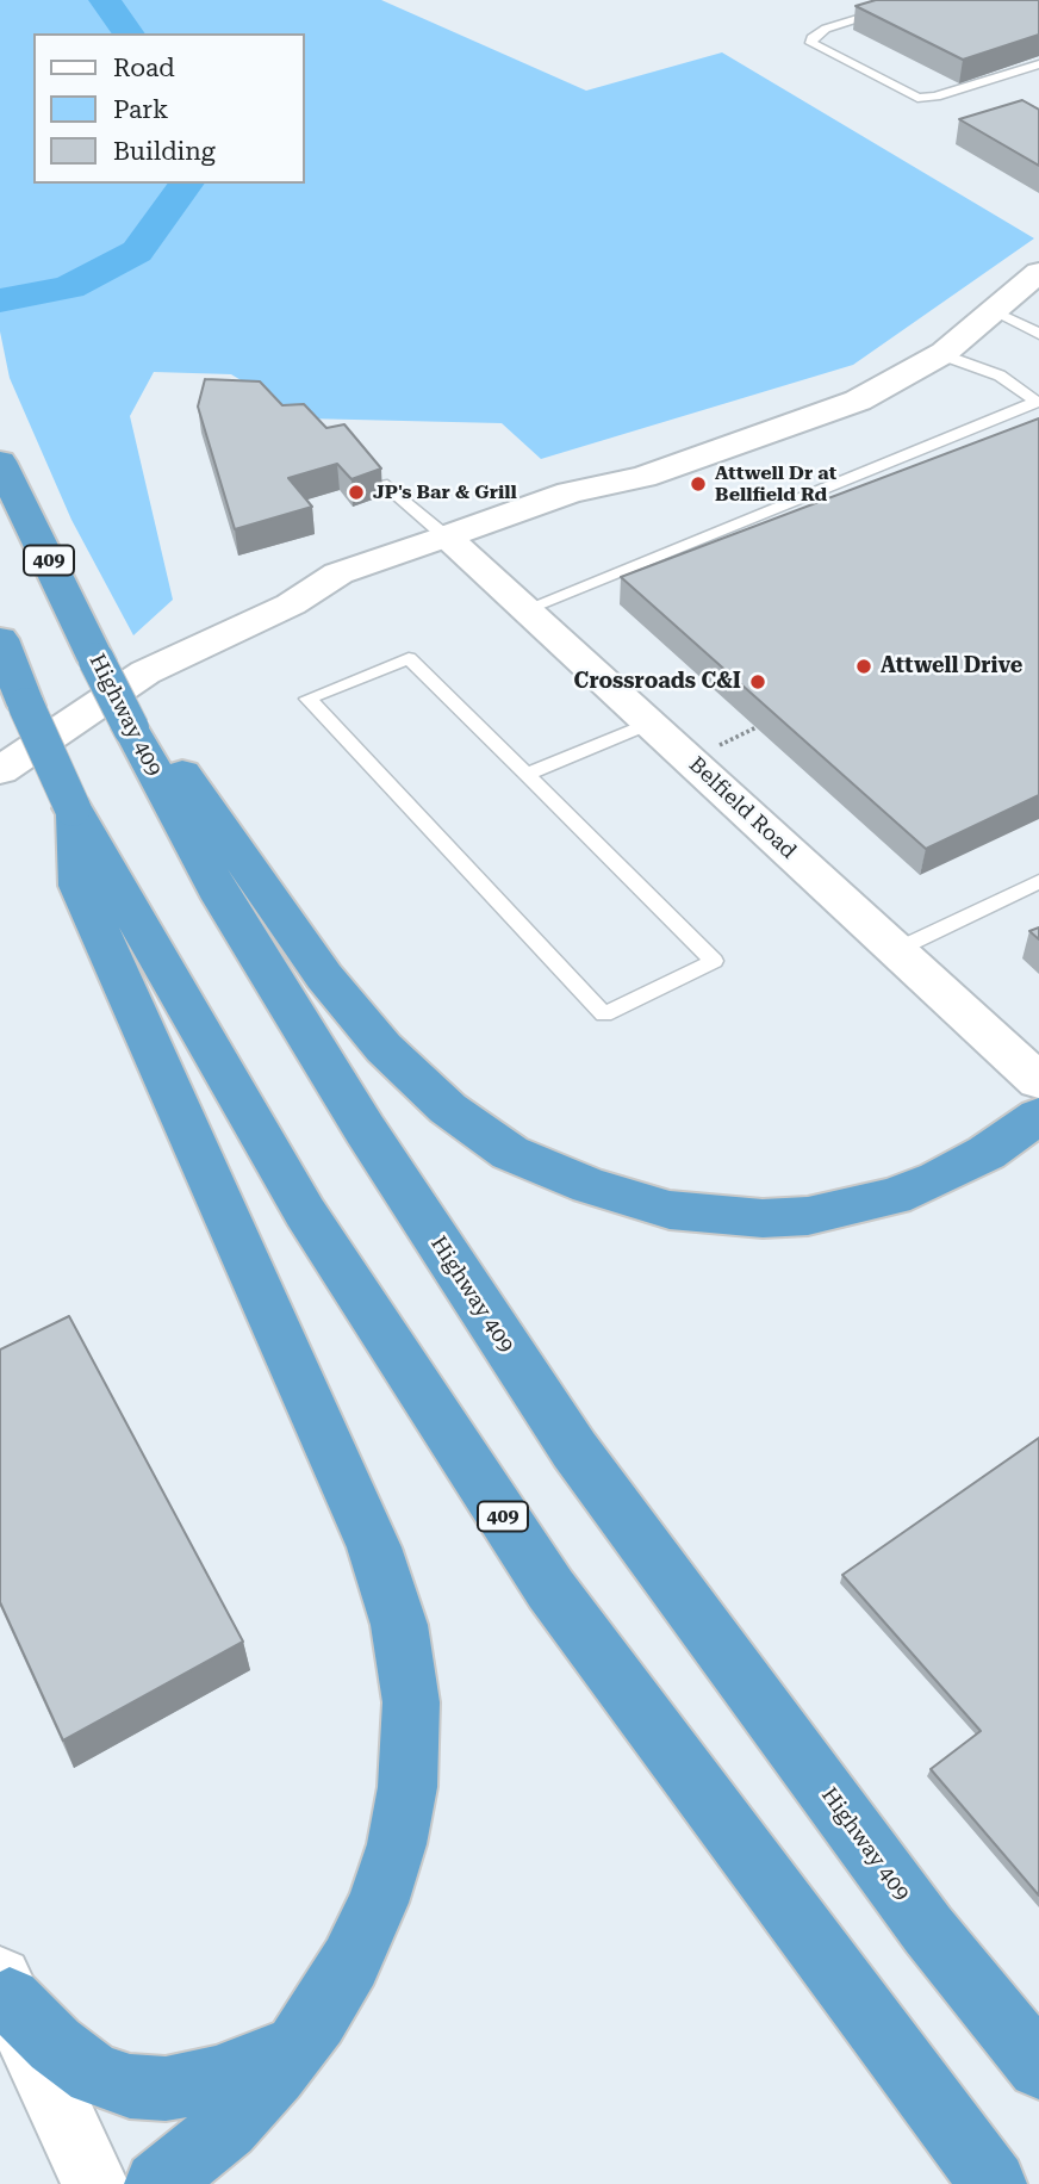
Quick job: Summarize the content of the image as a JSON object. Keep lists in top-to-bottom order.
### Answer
{
  "streets": {
    "highway": ["409", "Highway 409"],
    "main road": ["Belfield Road"]
  },
  "places": [
    "Attwell Dr at Bellfield Rd",
    "JP's Bar & Grill",
    "Attwell Drive",
    "Crossroads C&I"
  ],
  "legend": ["Road", "Park", "Building"]
}
